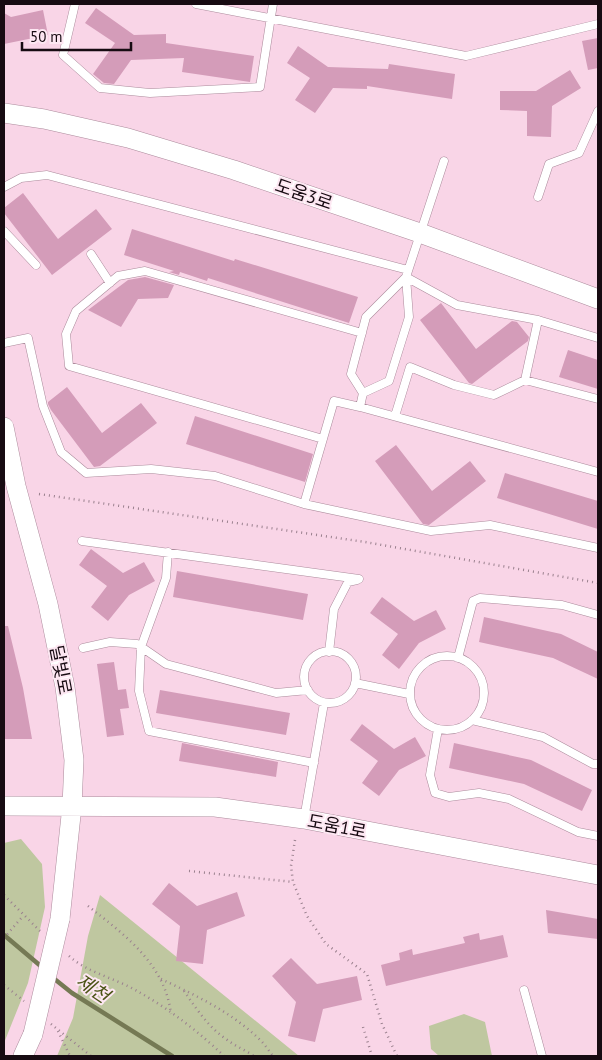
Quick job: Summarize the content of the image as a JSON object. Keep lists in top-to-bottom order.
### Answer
{
  "streets": {
    "street": ["도움3로", "달빛로", "도움1로"]
  },
  "crossings": [
    ["달빛로", "도움1로"]
  ],
  "water": ["제천"],
  "scale_bar": "50 m"
}
